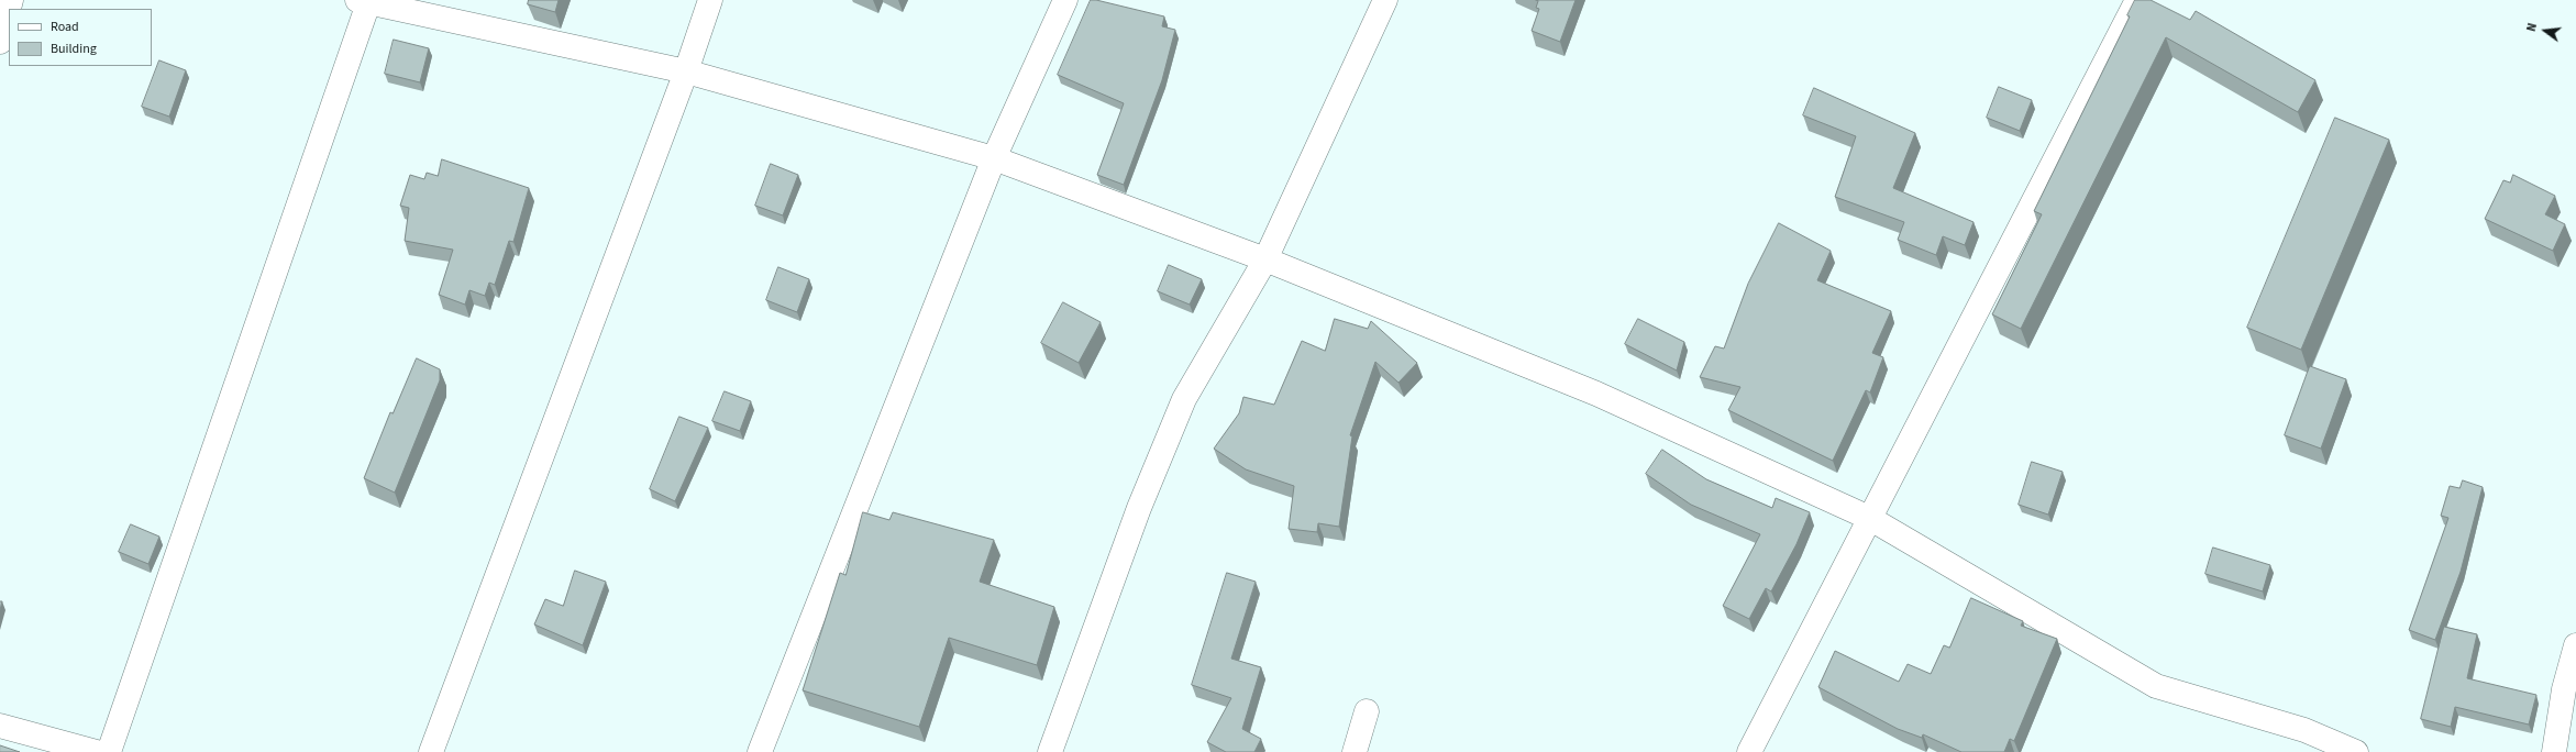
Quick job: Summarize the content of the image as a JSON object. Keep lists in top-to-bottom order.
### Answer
{
  "legend": ["Road", "Building"],
  "north": "left"
}
